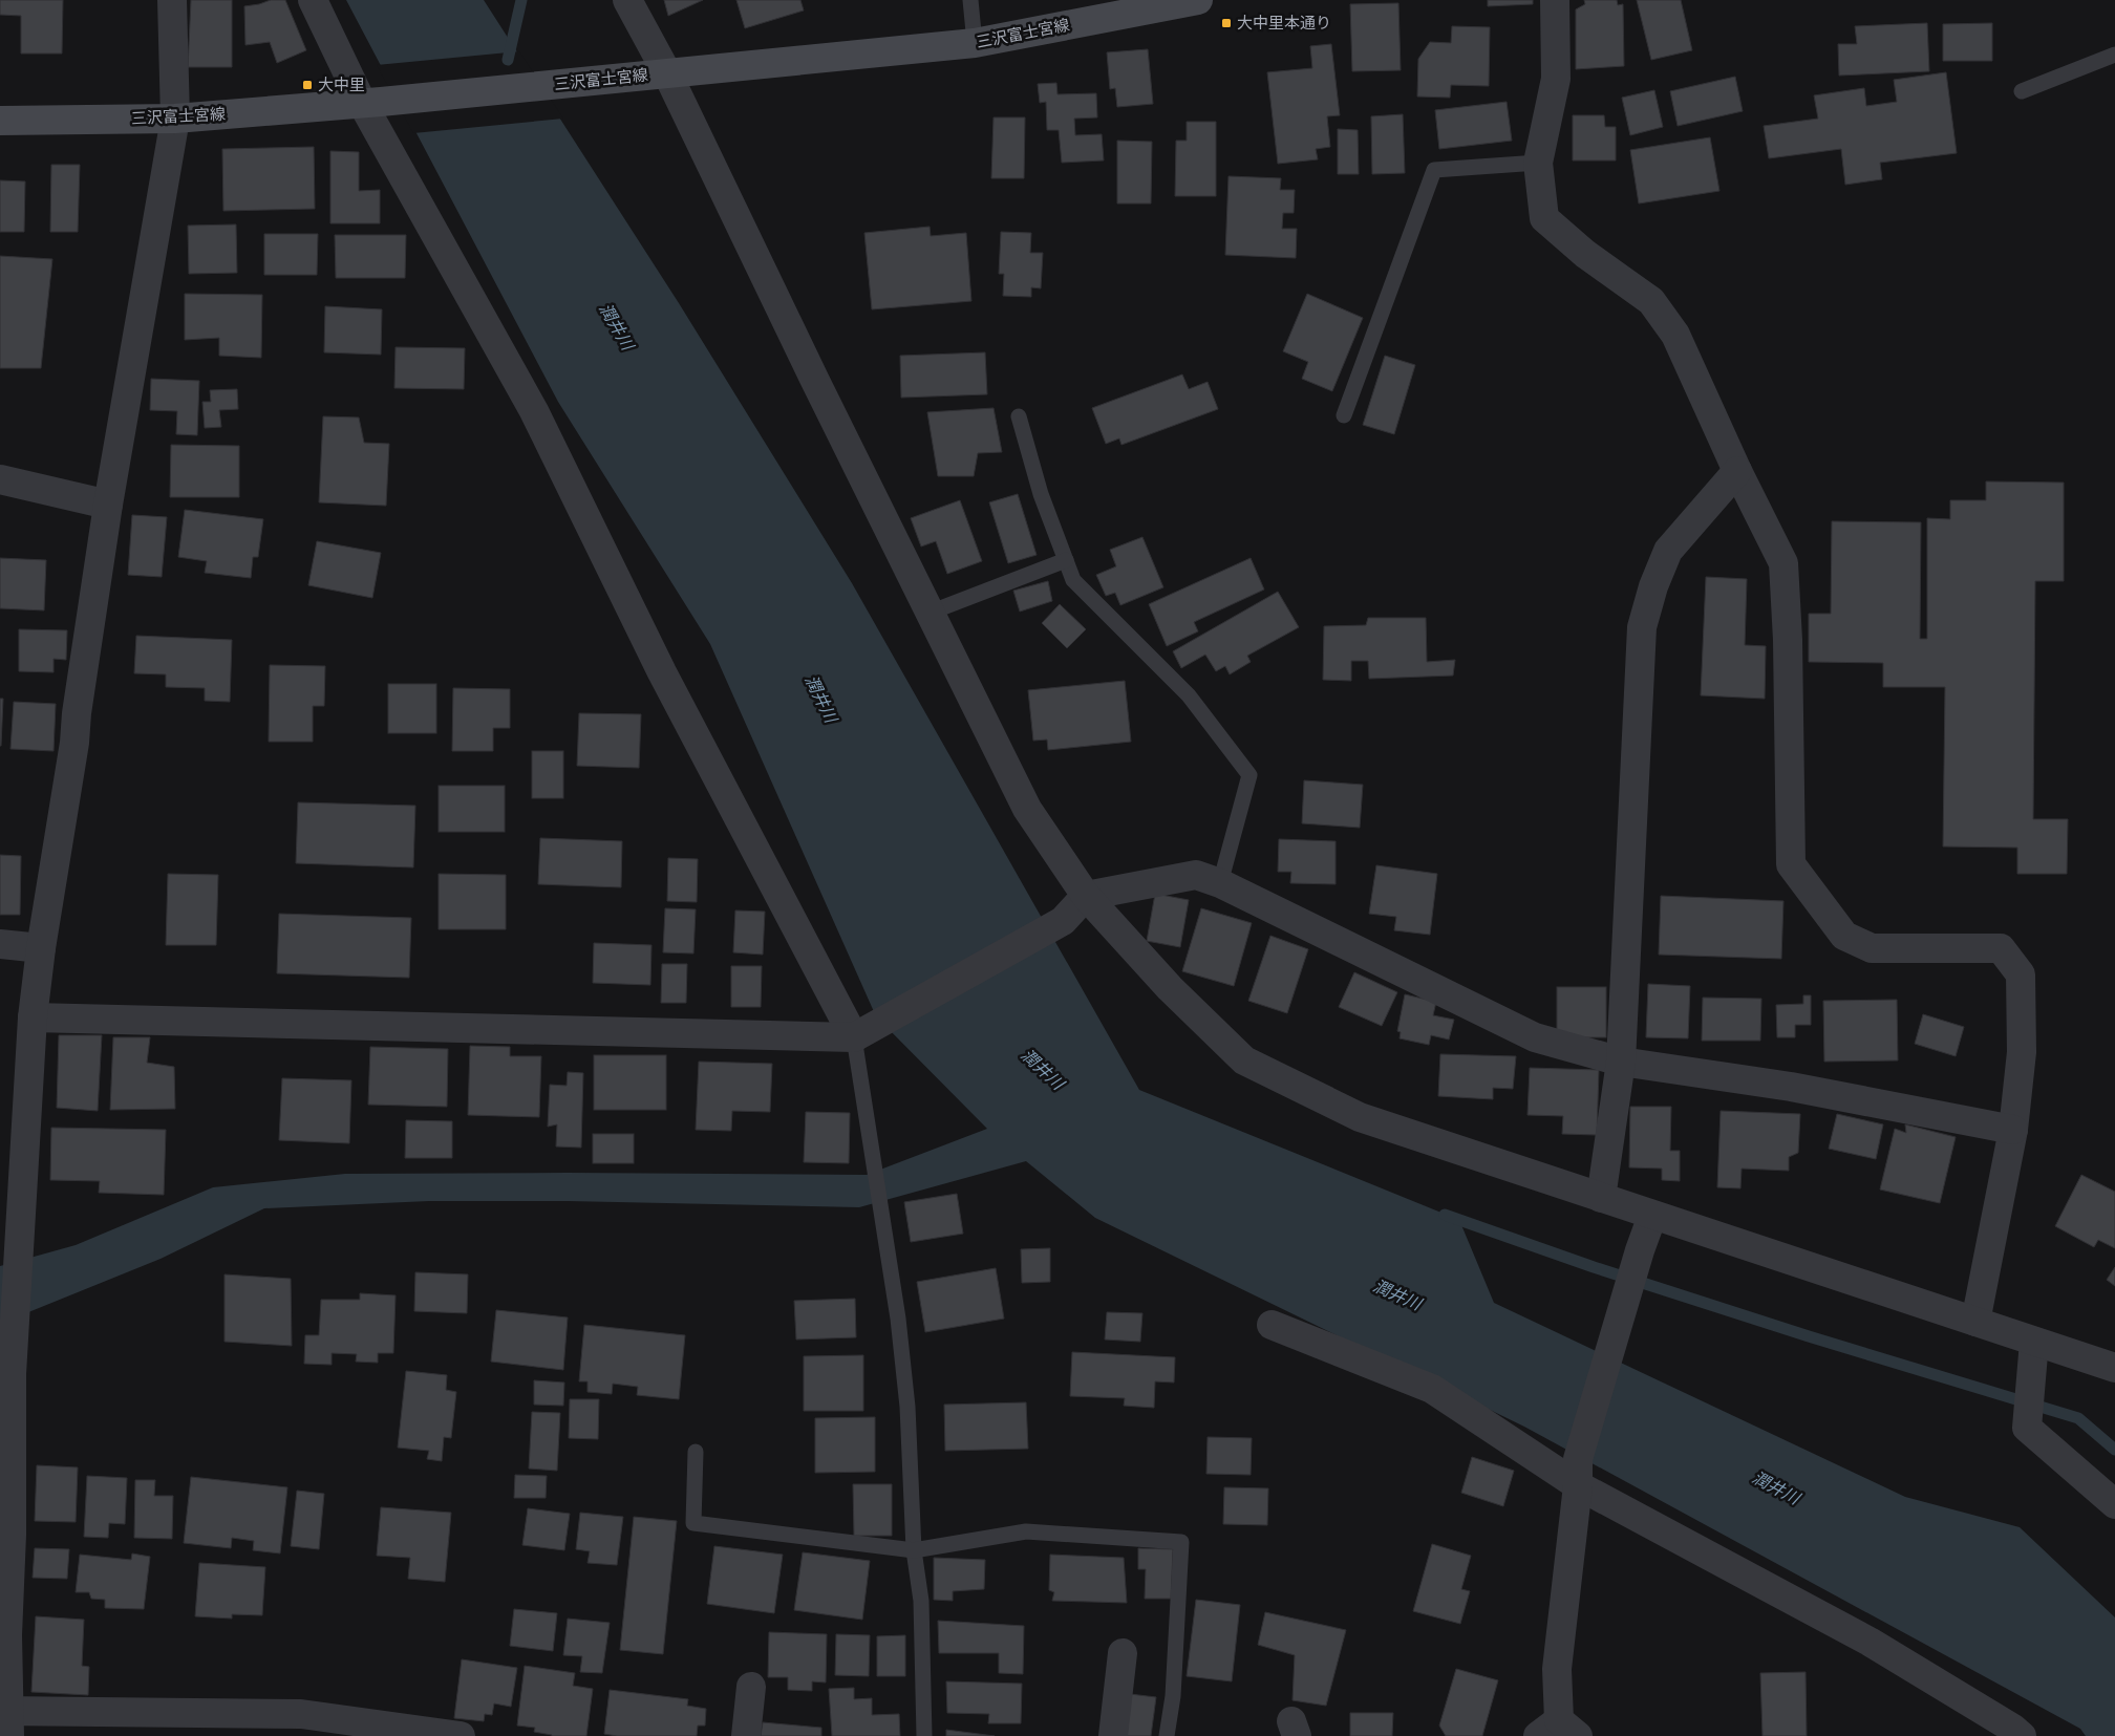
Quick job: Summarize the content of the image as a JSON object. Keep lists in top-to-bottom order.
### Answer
{
  "streets": {
    "main road": ["三沢富士宮線"]
  },
  "water": ["潤井川"],
  "places": {
    "transit": ["大中里本通り", "大中里"]
  }
}
